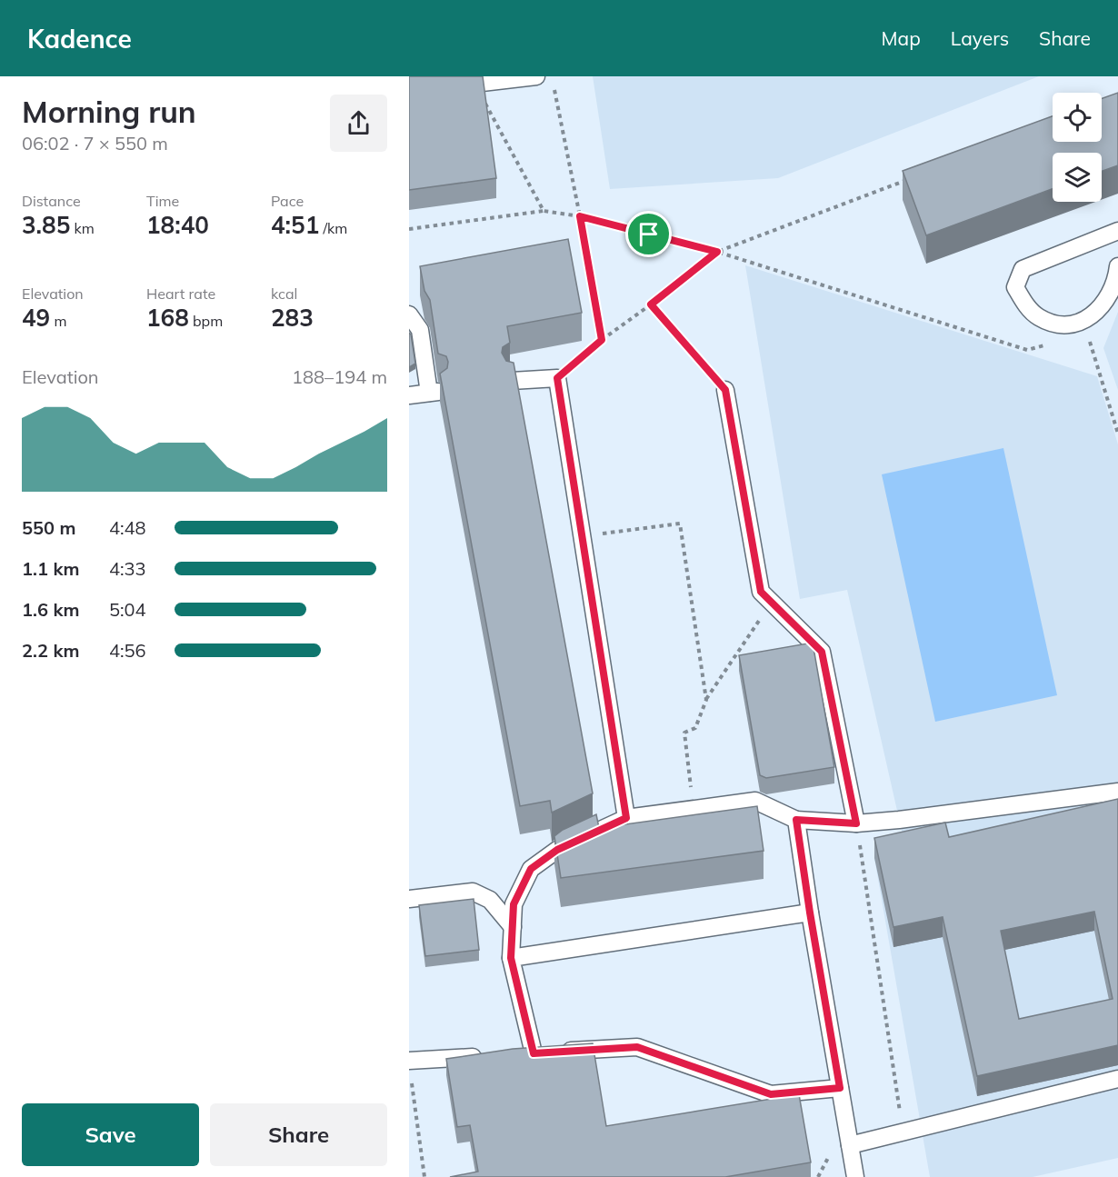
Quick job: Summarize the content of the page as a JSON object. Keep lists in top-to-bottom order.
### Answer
{
  "page": {
    "header": "Kadence",
    "nav": ["Map", "Layers", "Share"],
    "heading": ["Morning run", "06:02 · 7 × 550 m"],
    "stats": [
      ["Distance", "3.85 km"],
      ["Time", "18:40"],
      ["Pace", "4:51 /km"],
      ["Elevation", "49 m"],
      ["Heart rate", "168 bpm"],
      ["kcal", "283"]
    ],
    "chart": ["Elevation", "188–194 m"],
    "list": [
      {
        "name": "550 m",
        "note": "4:48"
      },
      {
        "name": "1.1 km",
        "note": "4:33"
      },
      {
        "name": "1.6 km",
        "note": "5:04"
      },
      {
        "name": "2.2 km",
        "note": "4:56"
      }
    ],
    "buttons": ["Save", "Share"]
  }
}
